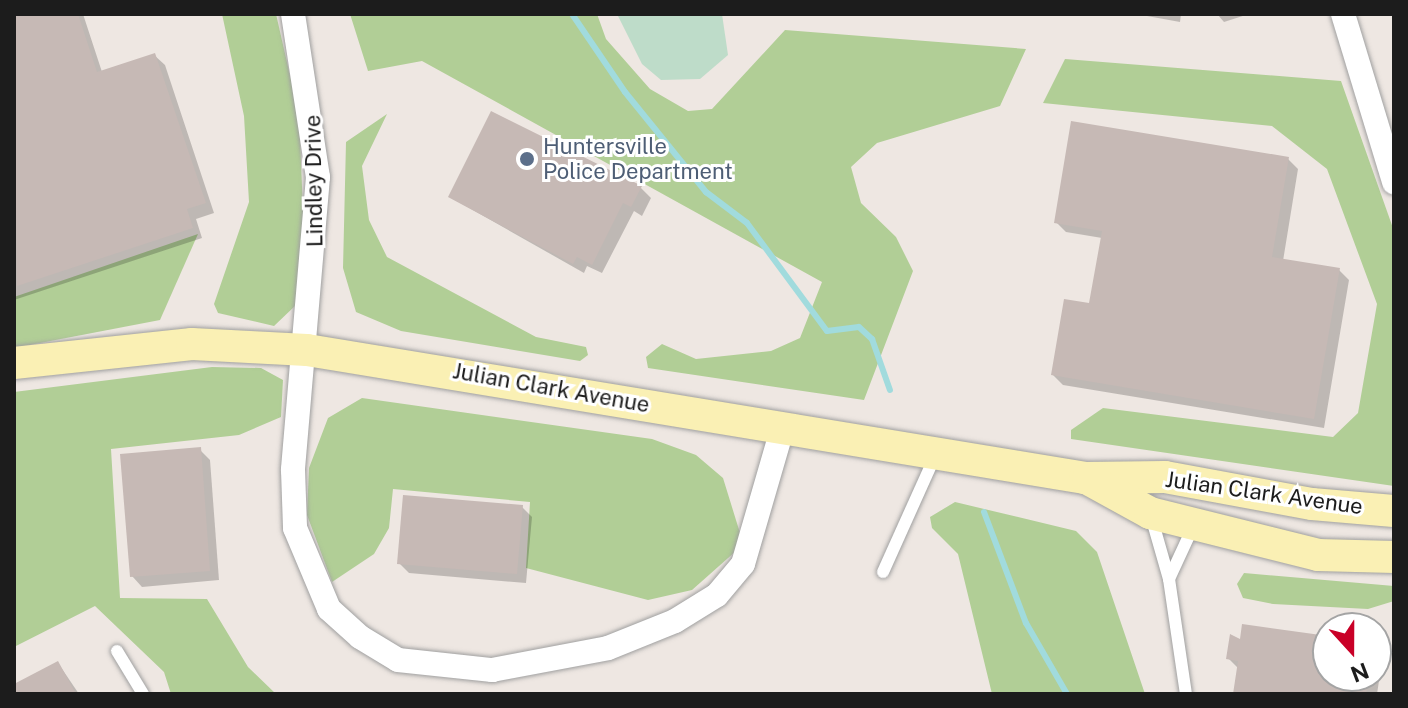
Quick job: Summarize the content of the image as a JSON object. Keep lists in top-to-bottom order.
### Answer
{
  "streets": {
    "street": ["Lindley Drive", "Julian Clark Avenue"]
  },
  "crossings": [
    ["Lindley Drive", "Julian Clark Avenue"]
  ],
  "places": ["Huntersville Police Department"],
  "north": "bottom"
}
